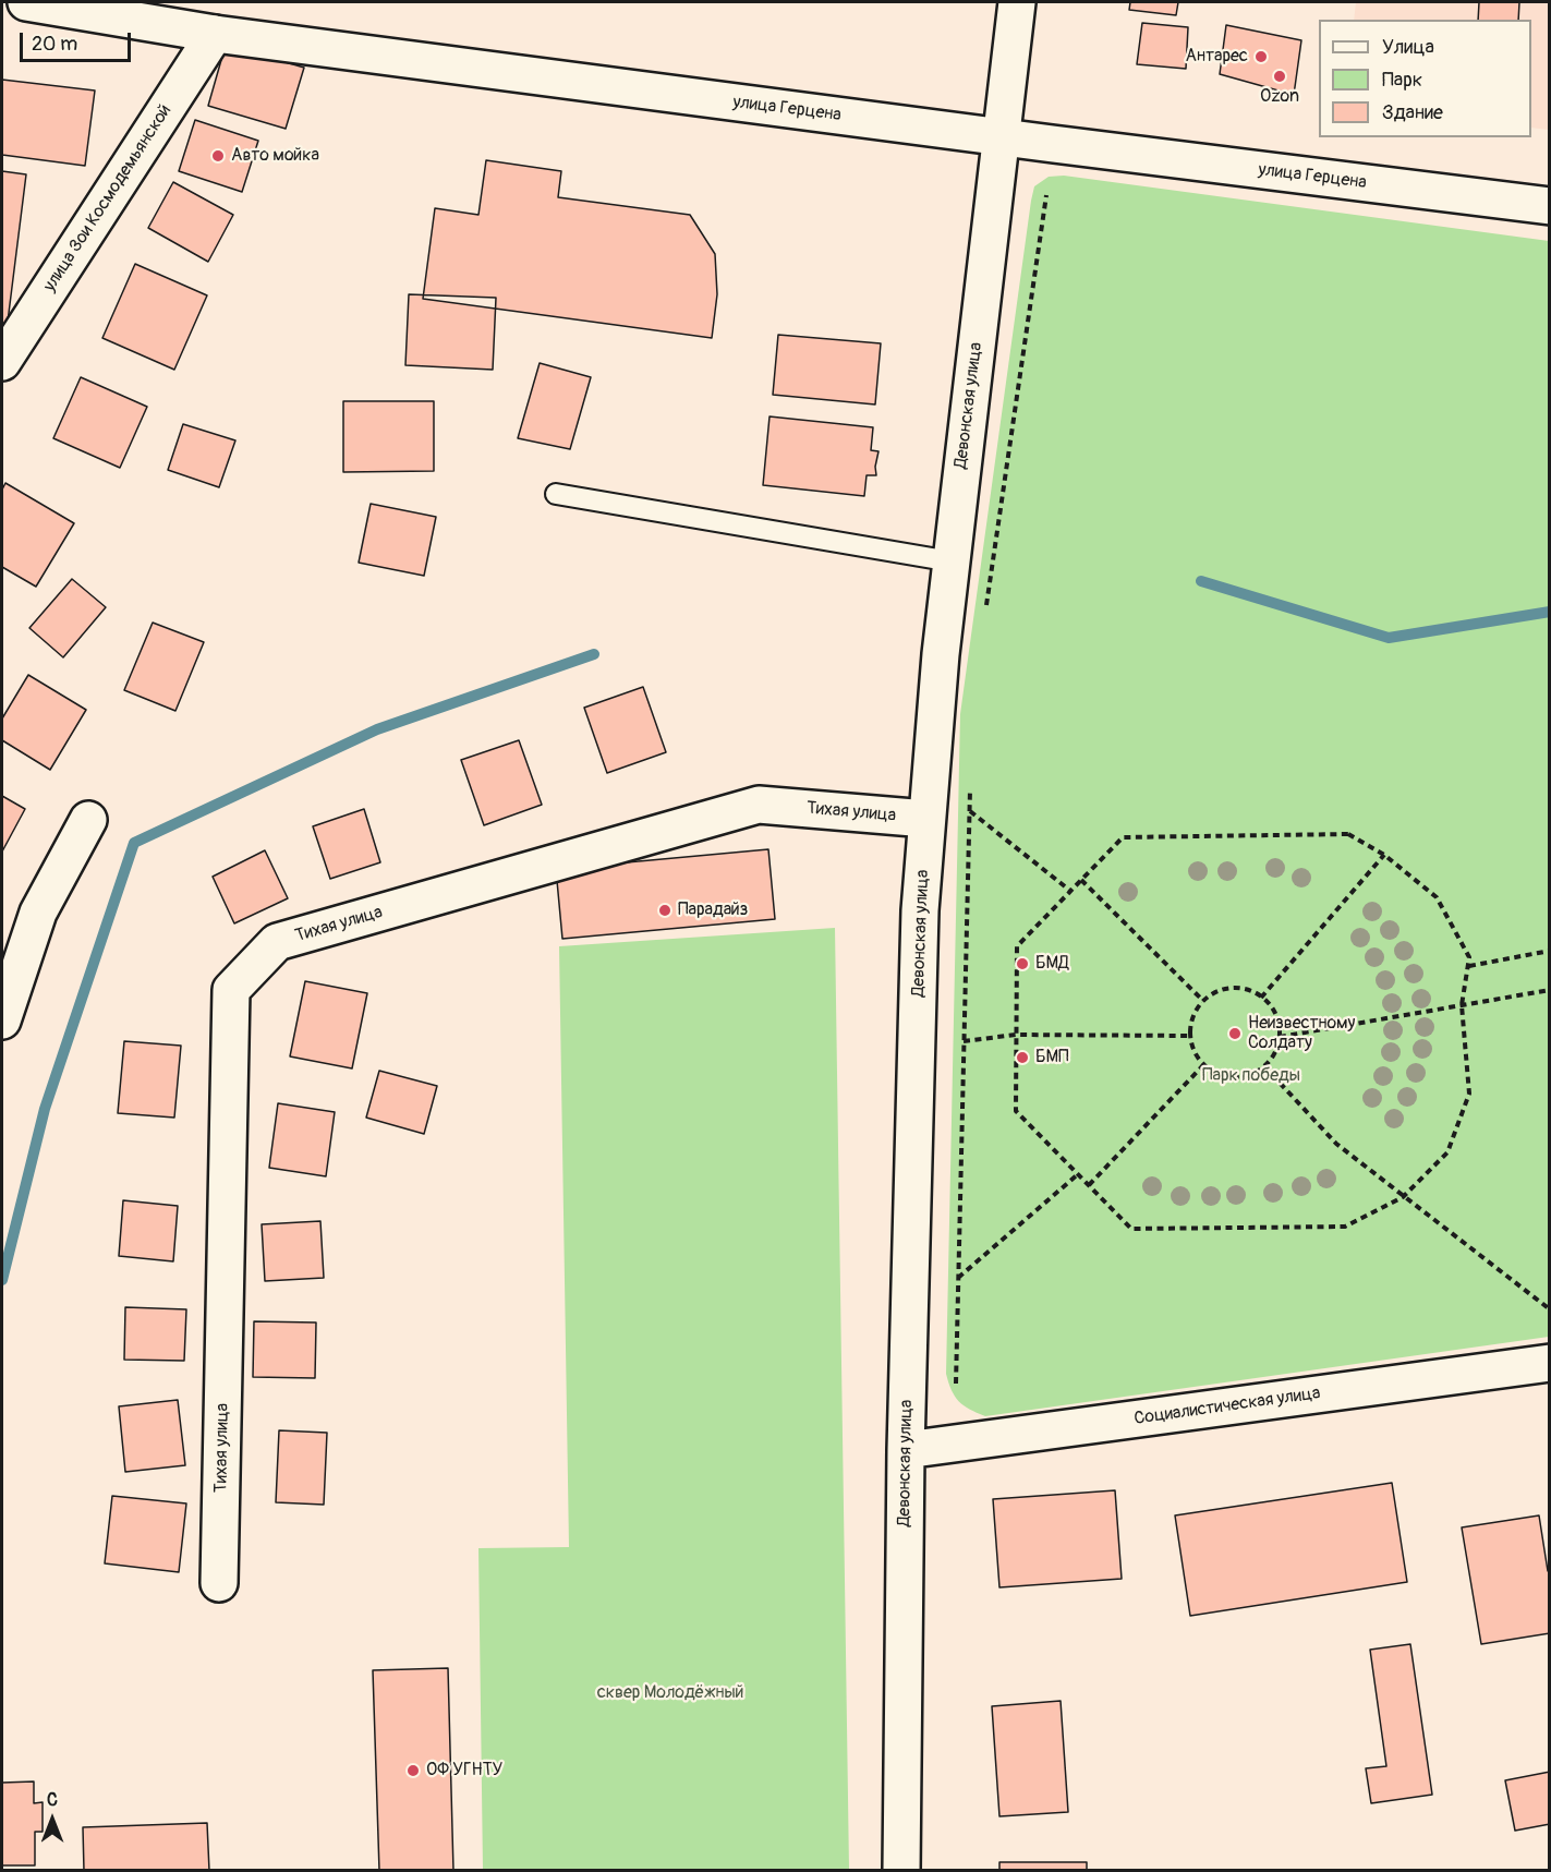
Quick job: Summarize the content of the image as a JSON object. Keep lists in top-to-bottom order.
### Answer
{
  "streets": {
    "main road": [
      "улица Герцена",
      "улица Зои Космодемьянской",
      "Девонская улица",
      "Тихая улица",
      "Социалистическая улица"
    ]
  },
  "crossings": [
    ["улица Герцена", "улица Зои Космодемьянской"],
    ["улица Герцена", "Девонская улица"],
    ["Девонская улица", "Тихая улица"],
    ["Девонская улица", "Социалистическая улица"]
  ],
  "parks": ["Парк победы", "сквер Молодёжный"],
  "places": [
    "Антарес",
    "Ozon",
    "Авто мойка",
    "Парадайз",
    "БМД",
    "Неизвестному Солдату",
    "БМП",
    "ОФ УГНТУ"
  ],
  "legend": ["Улица", "Парк", "Здание"],
  "scale_bar": "20 m",
  "north": "top"
}
